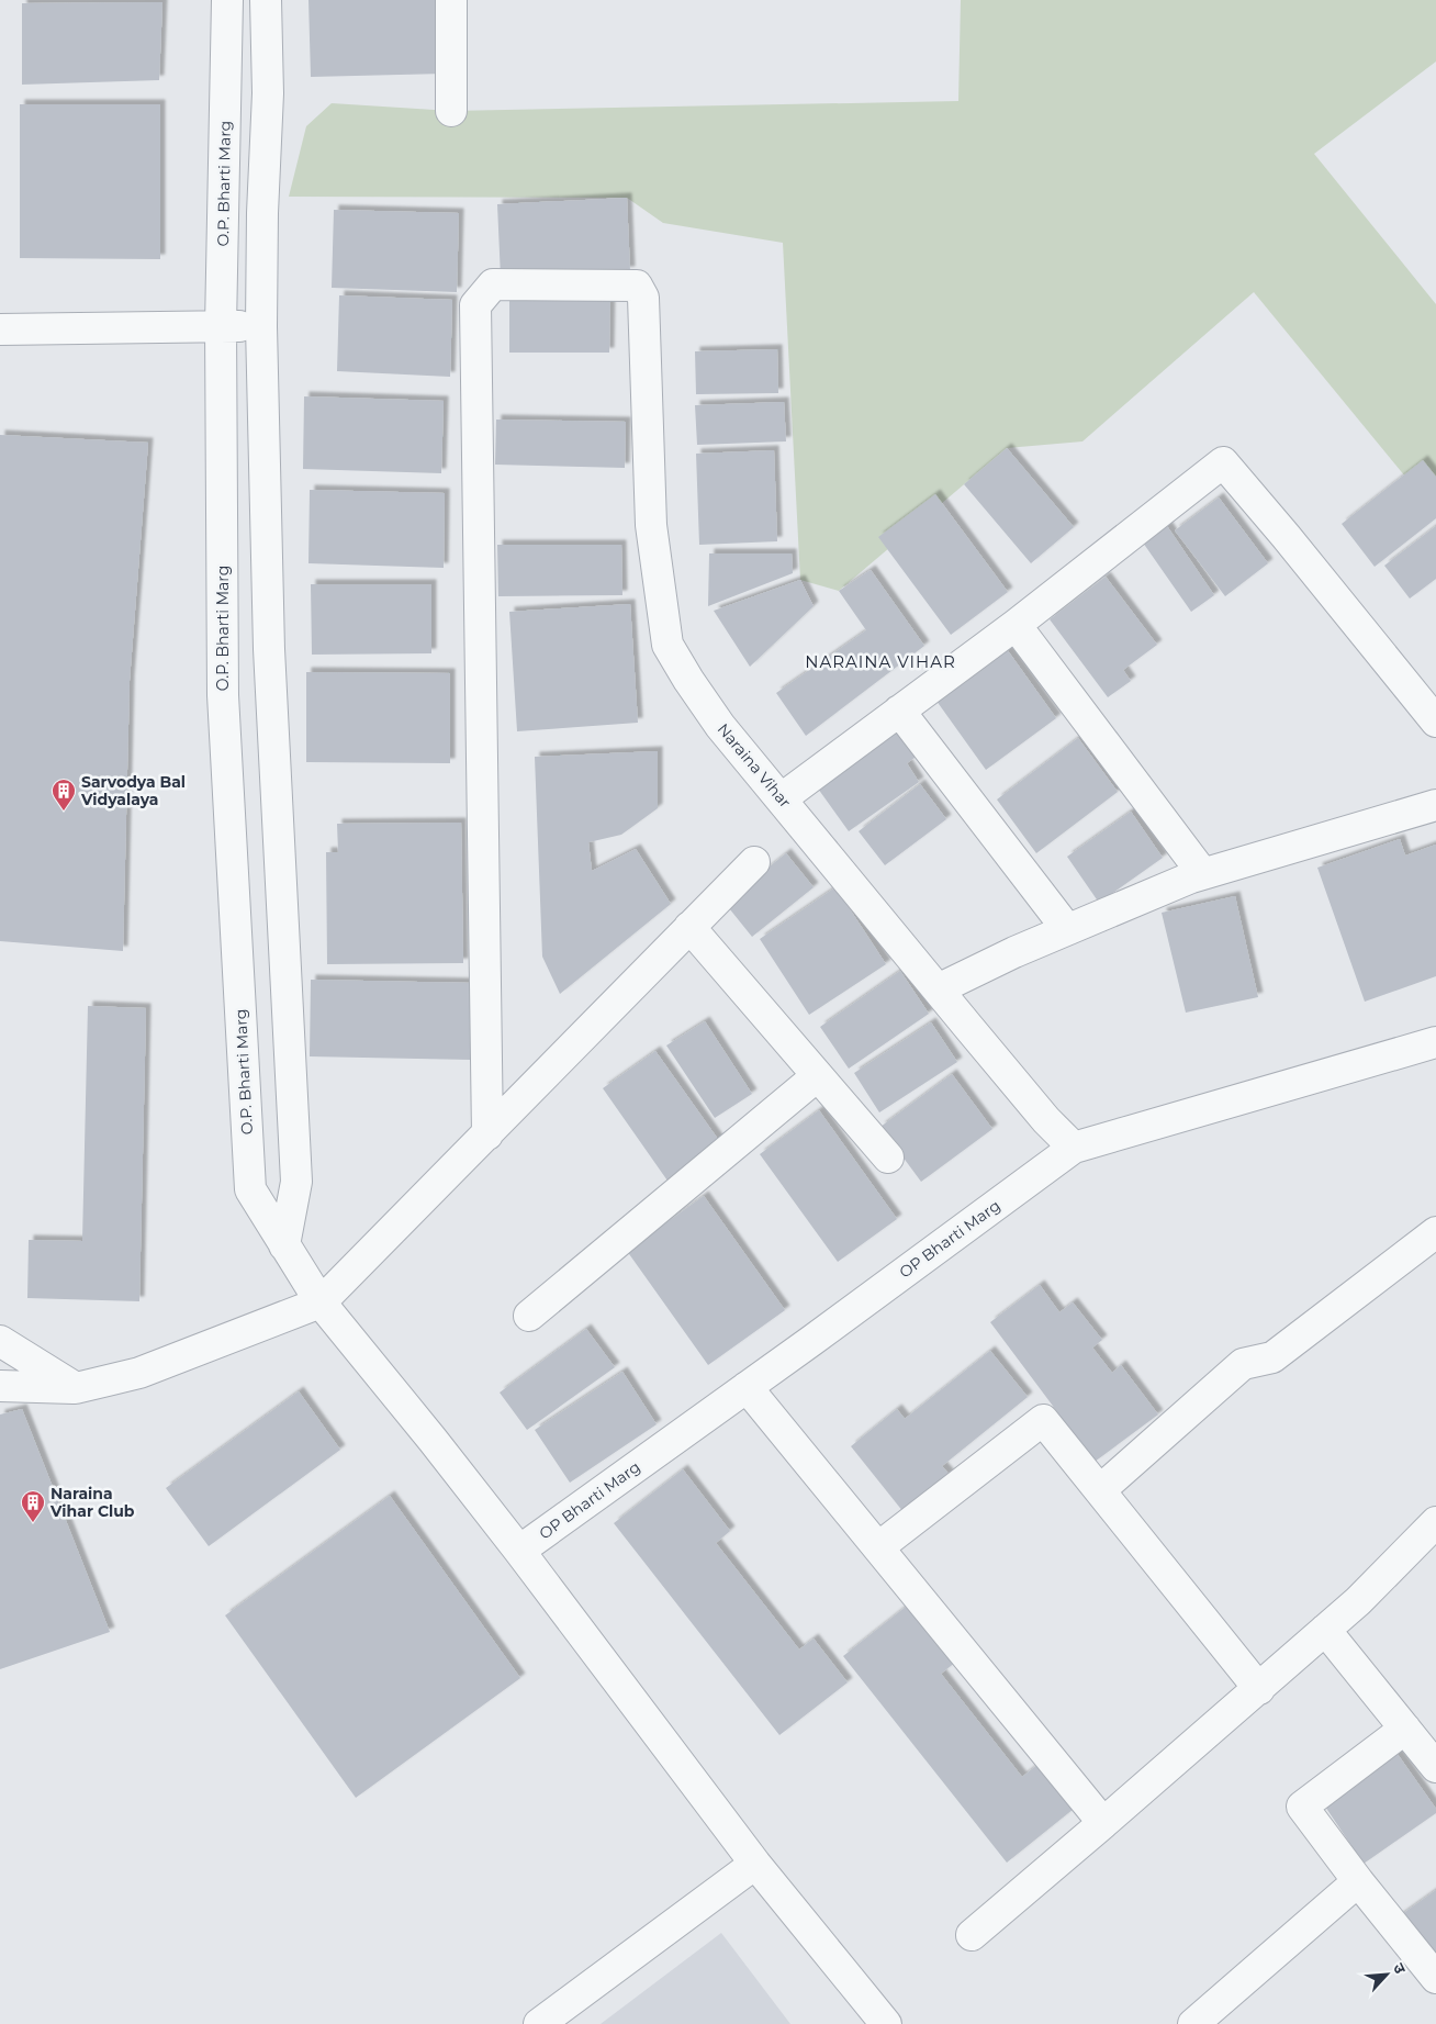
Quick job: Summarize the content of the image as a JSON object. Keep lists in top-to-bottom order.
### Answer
{
  "streets": {
    "street": ["O.P. Bharti Marg", "Naraina Vihar", "OP Bharti Marg"]
  },
  "crossings": [
    ["O.P. Bharti Marg", "OP Bharti Marg"],
    ["Naraina Vihar", "OP Bharti Marg"]
  ],
  "districts": ["NARAINA VIHAR"],
  "places": {
    "building": ["Sarvodya Bal Vidyalaya", "Naraina Vihar Club"]
  },
  "north": "top right"
}
